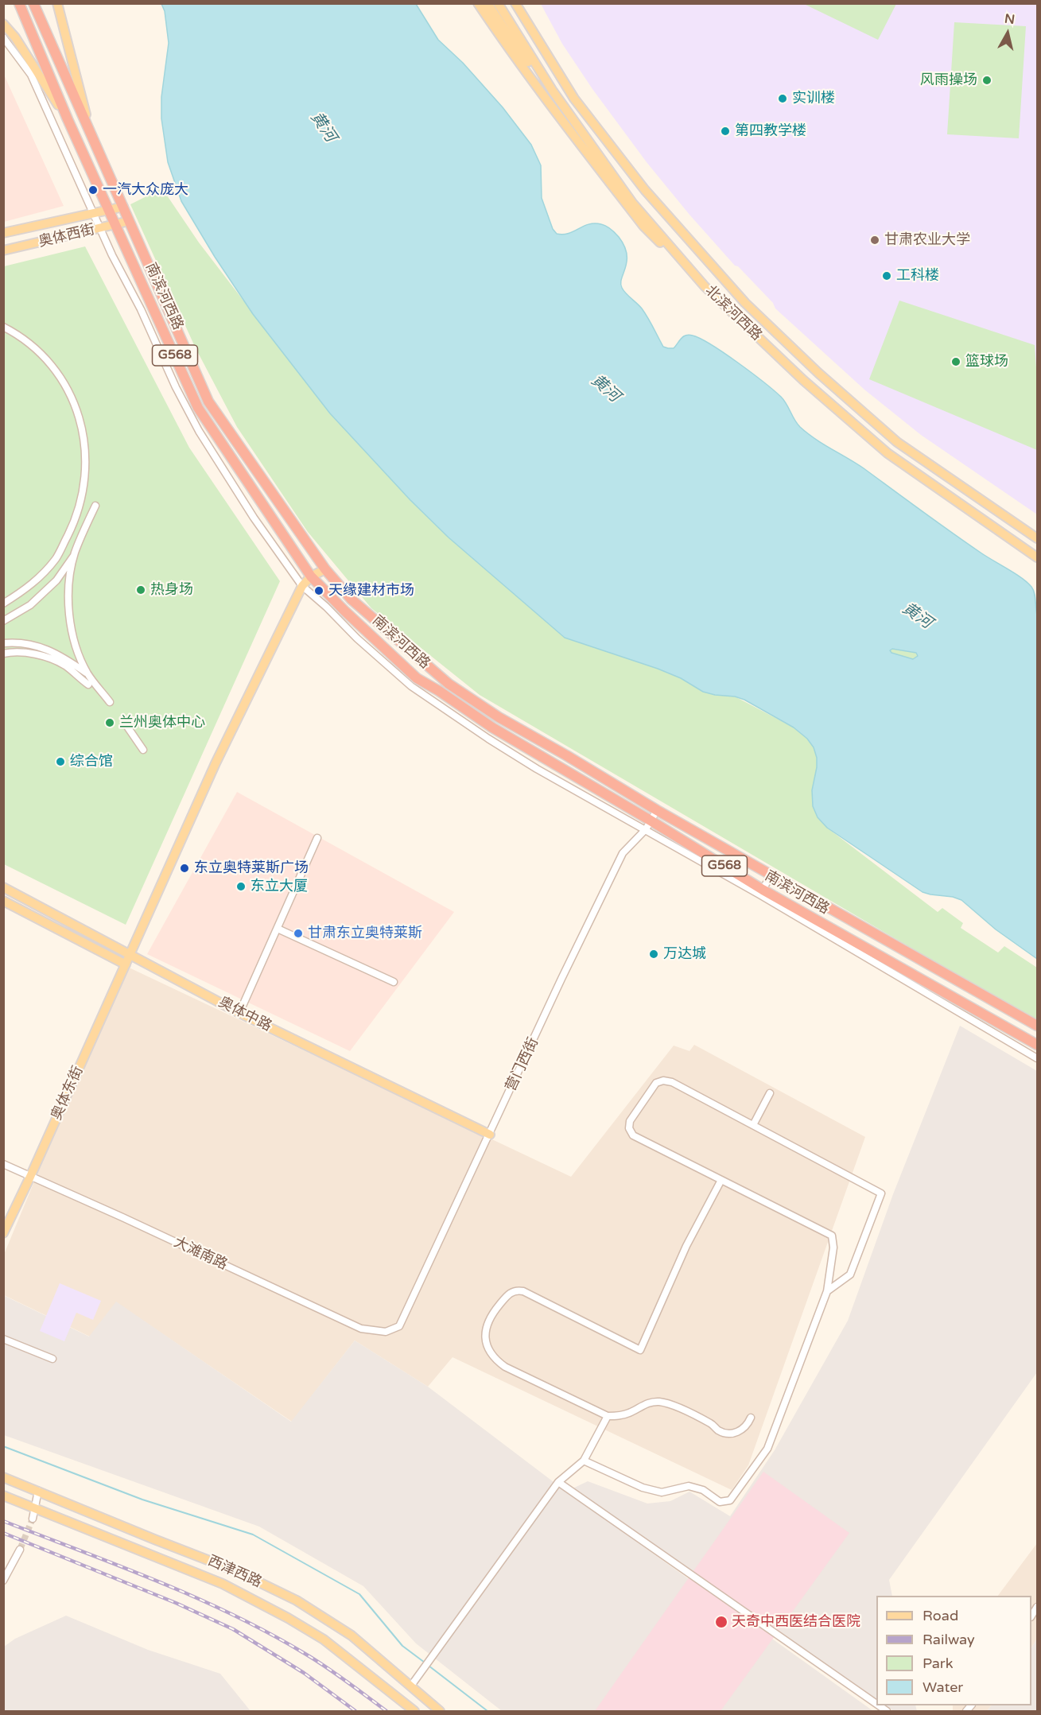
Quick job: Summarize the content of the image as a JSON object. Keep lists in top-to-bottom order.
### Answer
{
  "streets": {
    "highway": ["南滨河西路", "G568"],
    "main road": [
      "奥体西街",
      "北滨河西路",
      "奥体中路",
      "奥体东街",
      "西津西路"
    ],
    "street": ["营门西街", "大滩南路"]
  },
  "crossings": [
    ["奥体西街", "南滨河西路"],
    ["南滨河西路", "营门西街"],
    ["南滨河西路", "奥体东街"],
    ["奥体中路", "营门西街"],
    ["奥体中路", "奥体东街"],
    ["营门西街", "大滩南路"],
    ["奥体东街", "大滩南路"]
  ],
  "water": ["黄河"],
  "places": [
    "风雨操场",
    "实训楼",
    "第四教学楼",
    "一汽大众庞大",
    "甘肃农业大学",
    "工科楼",
    "篮球场",
    "热身场",
    "天缘建材市场",
    "兰州奥体中心",
    "综合馆",
    "东立奥特莱斯广场",
    "东立大厦",
    "甘肃东立奥特莱斯",
    "万达城",
    "天奇中西医结合医院"
  ],
  "legend": [
    "Road",
    "Railway",
    "Park",
    "Water"
  ],
  "north": "top"
}
